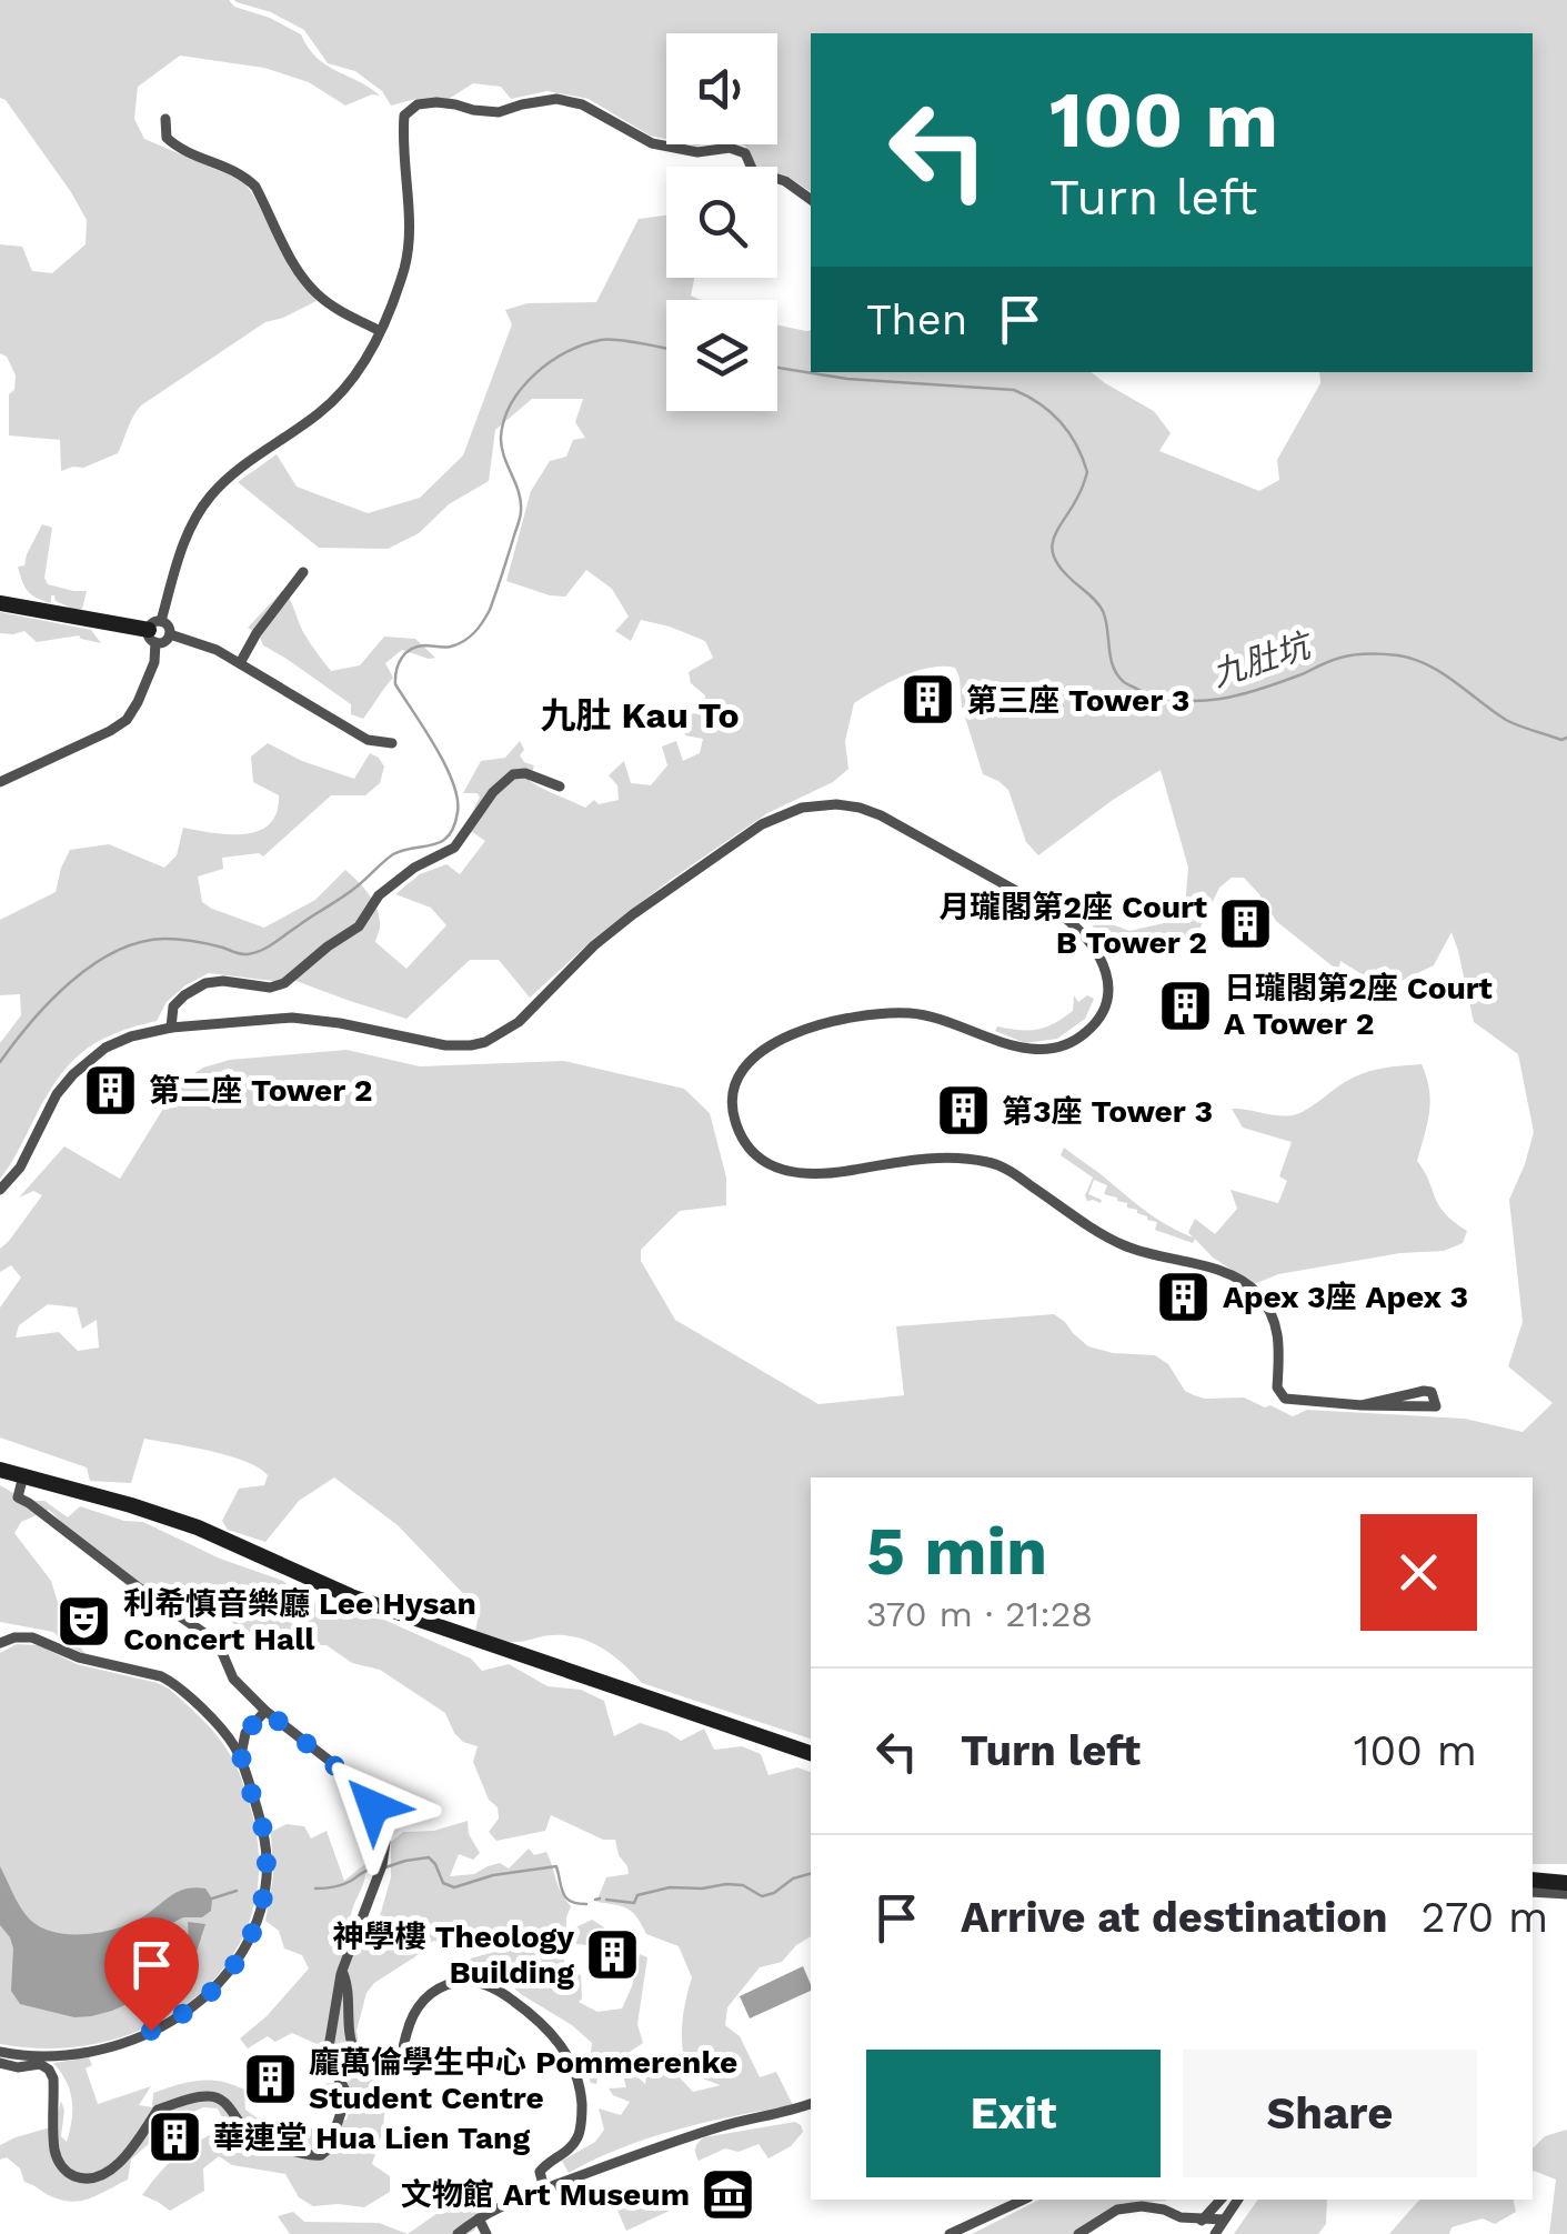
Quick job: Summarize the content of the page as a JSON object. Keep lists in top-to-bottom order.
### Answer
{
  "districts": ["九肚 Kau To"],
  "water": ["九肚坑"],
  "places": {
    "building": [
      "第三座 Tower 3",
      "月瓏閣第2座 Court B Tower 2",
      "日瓏閣第2座 Court A Tower 2",
      "第二座 Tower 2",
      "第3座 Tower 3",
      "Apex 3座 Apex 3",
      "神學樓 Theology Building",
      "龐萬倫學生中心 Pommerenke Student Centre",
      "華連堂 Hua Lien Tang"
    ],
    "theatre": ["利希慎音樂廳 Lee Hysan Concert Hall"],
    "museum": ["文物館 Art Museum"]
  },
  "page": {
    "turn": ["100 m", "Turn left"],
    "then": "Then",
    "heading": ["5 min", "370 m · 21:28"],
    "list": [
      {
        "name": "Turn left",
        "value": "100 m"
      },
      {
        "name": "Arrive at destination",
        "value": "270 m"
      }
    ],
    "buttons": ["Exit", "Share"]
  }
}
